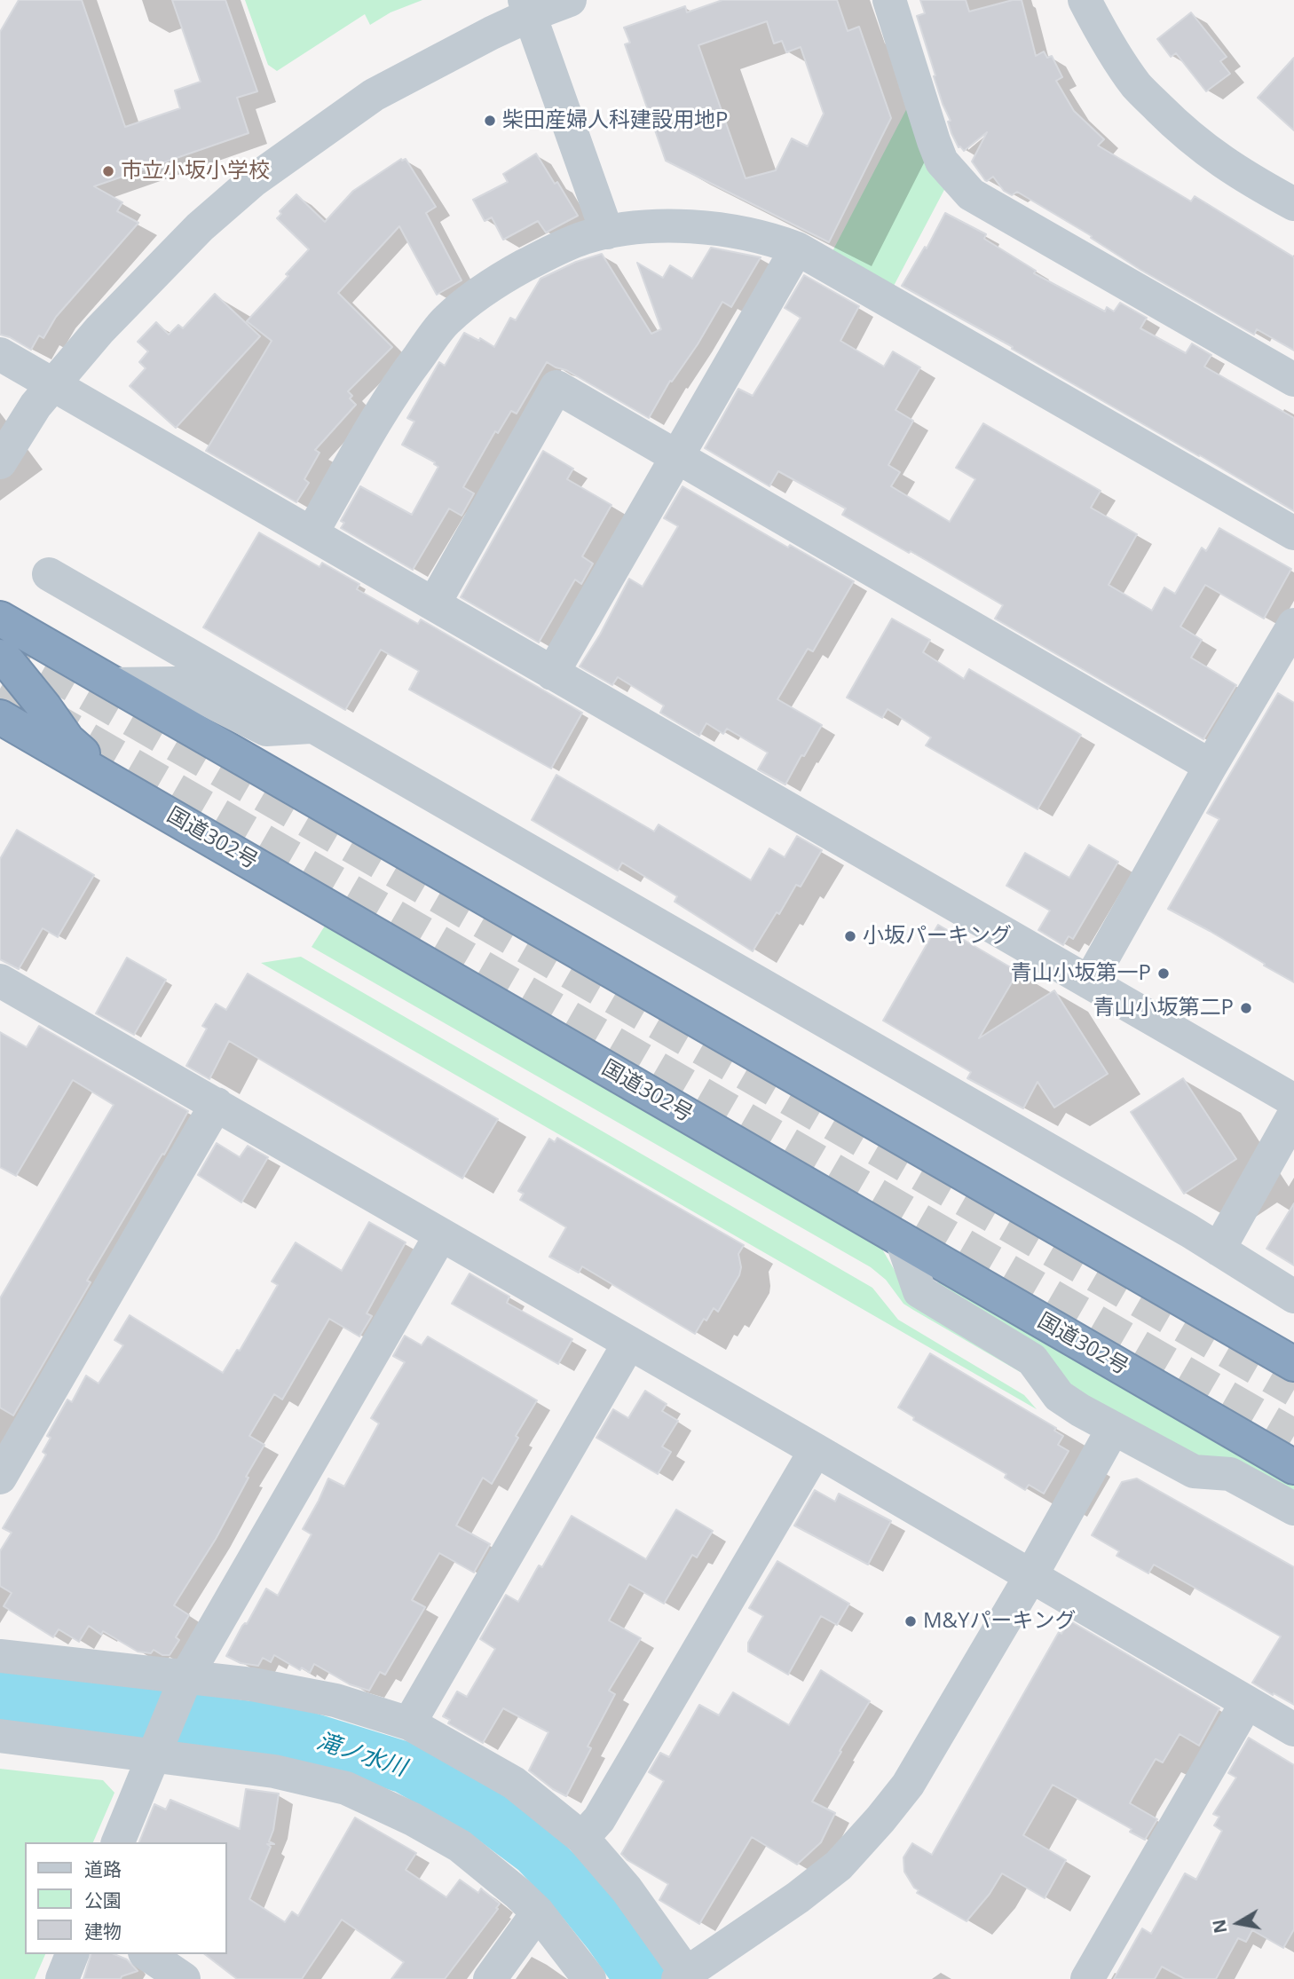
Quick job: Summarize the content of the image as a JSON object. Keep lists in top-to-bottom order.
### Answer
{
  "streets": {
    "highway": ["国道302号"]
  },
  "water": ["滝ノ水川"],
  "places": [
    "柴田産婦人科建設用地P",
    "市立小坂小学校",
    "小坂パーキング",
    "青山小坂第一P",
    "青山小坂第二P",
    "M&Yパーキング"
  ],
  "legend": ["道路", "公園", "建物"],
  "north": "left"
}
